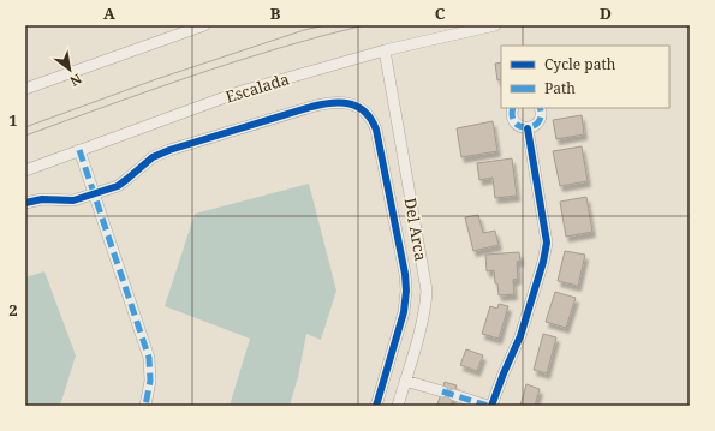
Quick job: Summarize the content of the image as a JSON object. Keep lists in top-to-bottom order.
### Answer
{
  "streets": {
    "street": ["Escalada", "Del Arca"]
  },
  "crossings": [
    ["Escalada", "Del Arca"]
  ],
  "legend": ["Cycle path", "Path"],
  "north": "bottom right",
  "grid": {
    "columns": [
      "A",
      "B",
      "C",
      "D"
    ],
    "rows": ["1", "2"]
  }
}
